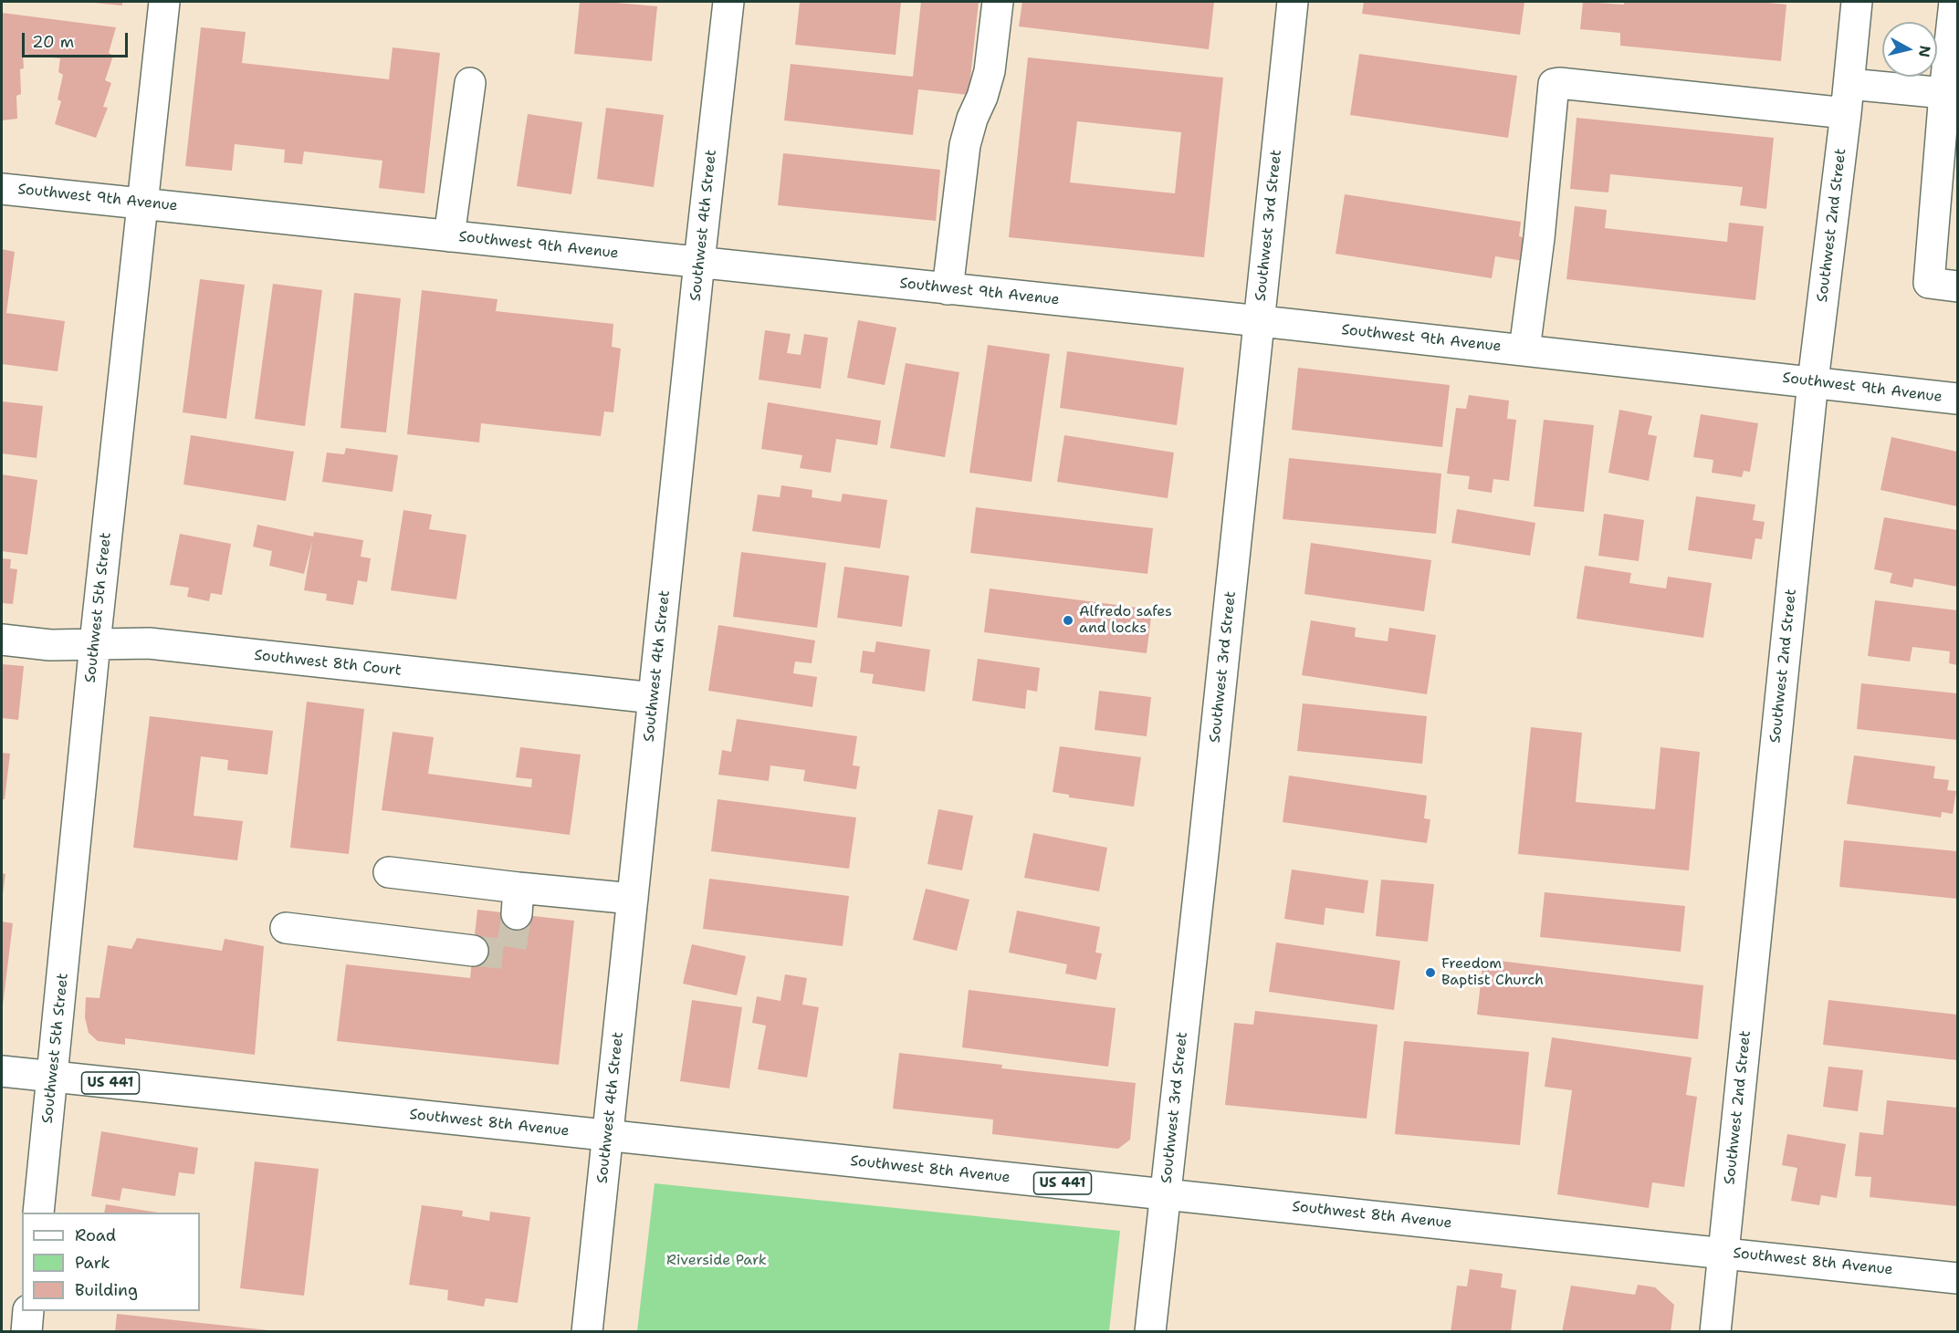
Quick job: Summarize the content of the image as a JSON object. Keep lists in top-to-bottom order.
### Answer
{
  "streets": {
    "street": [
      "Southwest 9th Avenue",
      "Southwest 4th Street",
      "Southwest 3rd Street",
      "Southwest 2nd Street",
      "Southwest 5th Street",
      "Southwest 8th Court",
      "US 441",
      "Southwest 8th Avenue"
    ]
  },
  "crossings": [
    ["Southwest 9th Avenue", "Southwest 4th Street"],
    ["Southwest 9th Avenue", "Southwest 3rd Street"],
    ["Southwest 9th Avenue", "Southwest 2nd Street"],
    ["Southwest 9th Avenue", "Southwest 5th Street"],
    ["Southwest 4th Street", "Southwest 8th Court"],
    ["Southwest 4th Street", "Southwest 8th Avenue"],
    ["Southwest 3rd Street", "Southwest 8th Avenue"],
    ["Southwest 2nd Street", "Southwest 8th Avenue"],
    ["Southwest 5th Street", "Southwest 8th Court"],
    ["Southwest 5th Street", "Southwest 8th Avenue"]
  ],
  "parks": ["Riverside Park"],
  "places": ["Alfredo safes and locks", "Freedom Baptist Church"],
  "legend": ["Road", "Park", "Building"],
  "scale_bar": "20 m",
  "north": "right"
}
